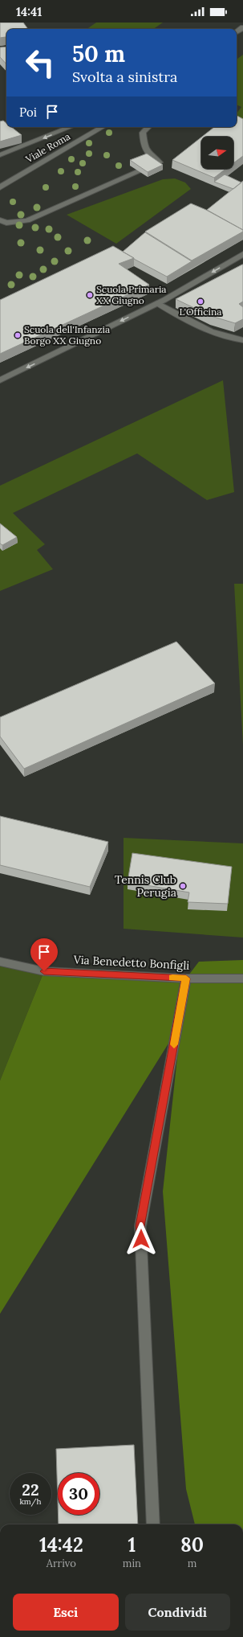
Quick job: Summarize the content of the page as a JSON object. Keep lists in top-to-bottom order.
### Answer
{
  "streets": {
    "street": ["Viale Roma", "Via Benedetto Bonfigli"]
  },
  "places": [
    "Scuola Primaria XX Giugno",
    "L'Officina",
    "Scuola dell'Infanzia Borgo XX Giugno",
    "Tennis Club Perugia"
  ],
  "north": "right",
  "page": {
    "status": "14:41",
    "turn": ["50 m", "Svolta a sinistra"],
    "then": "Poi",
    "speed": "22 km/h",
    "limit": "30",
    "eta": [
      "14:42",
      "Arrivo",
      "1",
      "min",
      "80",
      "m"
    ],
    "buttons": ["Esci", "Condividi"]
  }
}
